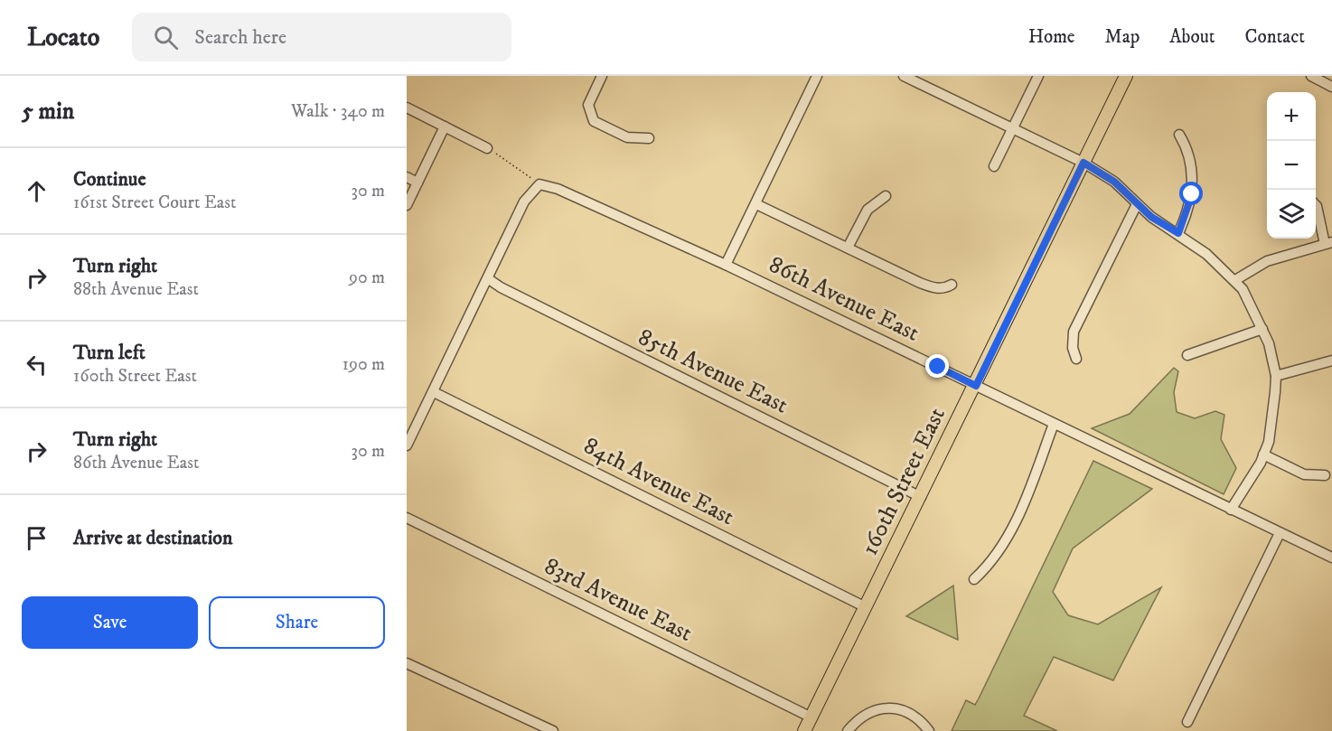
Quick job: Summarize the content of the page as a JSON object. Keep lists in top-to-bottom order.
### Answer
{
  "streets": {
    "main road": ["160th Street East"],
    "street": [
      "86th Avenue East",
      "85th Avenue East",
      "84th Avenue East",
      "83rd Avenue East"
    ]
  },
  "crossings": [
    ["86th Avenue East", "160th Street East"],
    ["85th Avenue East", "160th Street East"],
    ["84th Avenue East", "160th Street East"],
    ["160th Street East", "83rd Avenue East"]
  ],
  "page": {
    "header": "Locato",
    "search": "Search here",
    "nav": [
      "Home",
      "Map",
      "About",
      "Contact"
    ],
    "heading": ["5 min", "Walk · 340 m"],
    "map_buttons": ["+", "−"],
    "list": [
      ["Continue", "161st Street Court East", "30 m"],
      ["Turn right", "88th Avenue East", "90 m"],
      ["Turn left", "160th Street East", "190 m"],
      ["Turn right", "86th Avenue East", "30 m"],
      "Arrive at destination"
    ],
    "buttons": ["Save", "Share"]
  }
}
